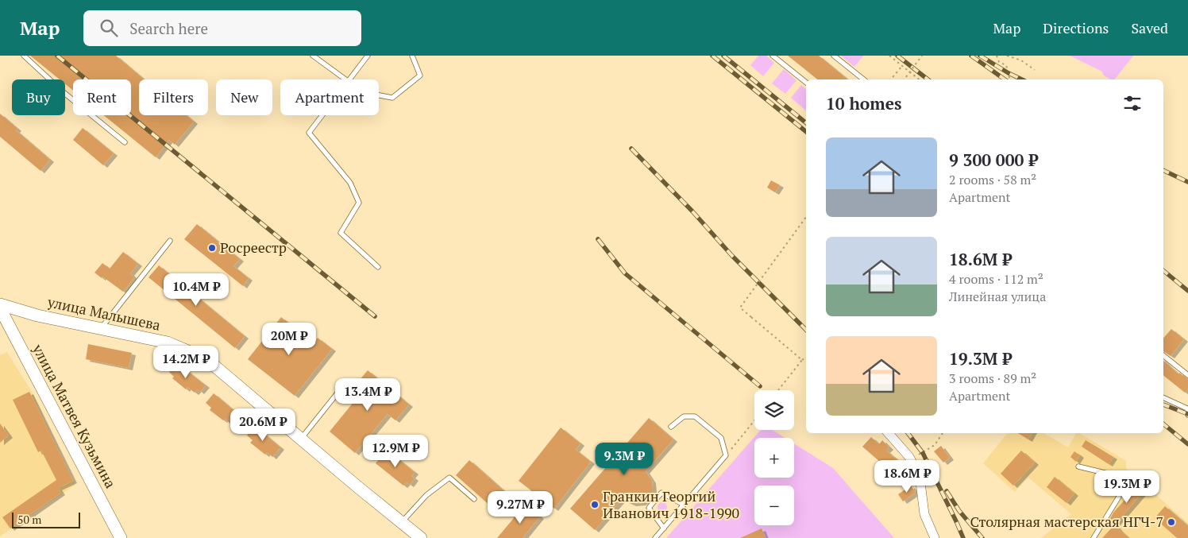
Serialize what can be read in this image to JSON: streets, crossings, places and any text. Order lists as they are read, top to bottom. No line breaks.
{"streets":{"street":["улица Малышева","улица Матвея Кузьмина"]},"places":["Росреестр","Гранкин Георгий Иванович 1918-1990","Столярная мастерская НГЧ-7"],"scale_bar":"50 m","page":{"header":"Map","search":"Search here","nav":["Map","Directions","Saved"],"chip":["Buy","Rent","Filters","New","Apartment"],"heading":"10 homes","list":[{"name":"9 300 000 ₽","note":"2 rooms · 58 m² · Apartment"},{"name":"18.6M ₽","note":"4 rooms · 112 m² · Линейная улица"},{"name":"19.3M ₽","note":"3 rooms · 89 m² · Apartment"}],"price":["10.4M ₽","20M ₽","14.2M ₽","13.4M ₽","20.6M ₽","12.9M ₽","9.3M ₽","18.6M ₽","19.3M ₽","9.27M ₽"],"map_buttons":["+","−"],"scale":"50 m"}}
